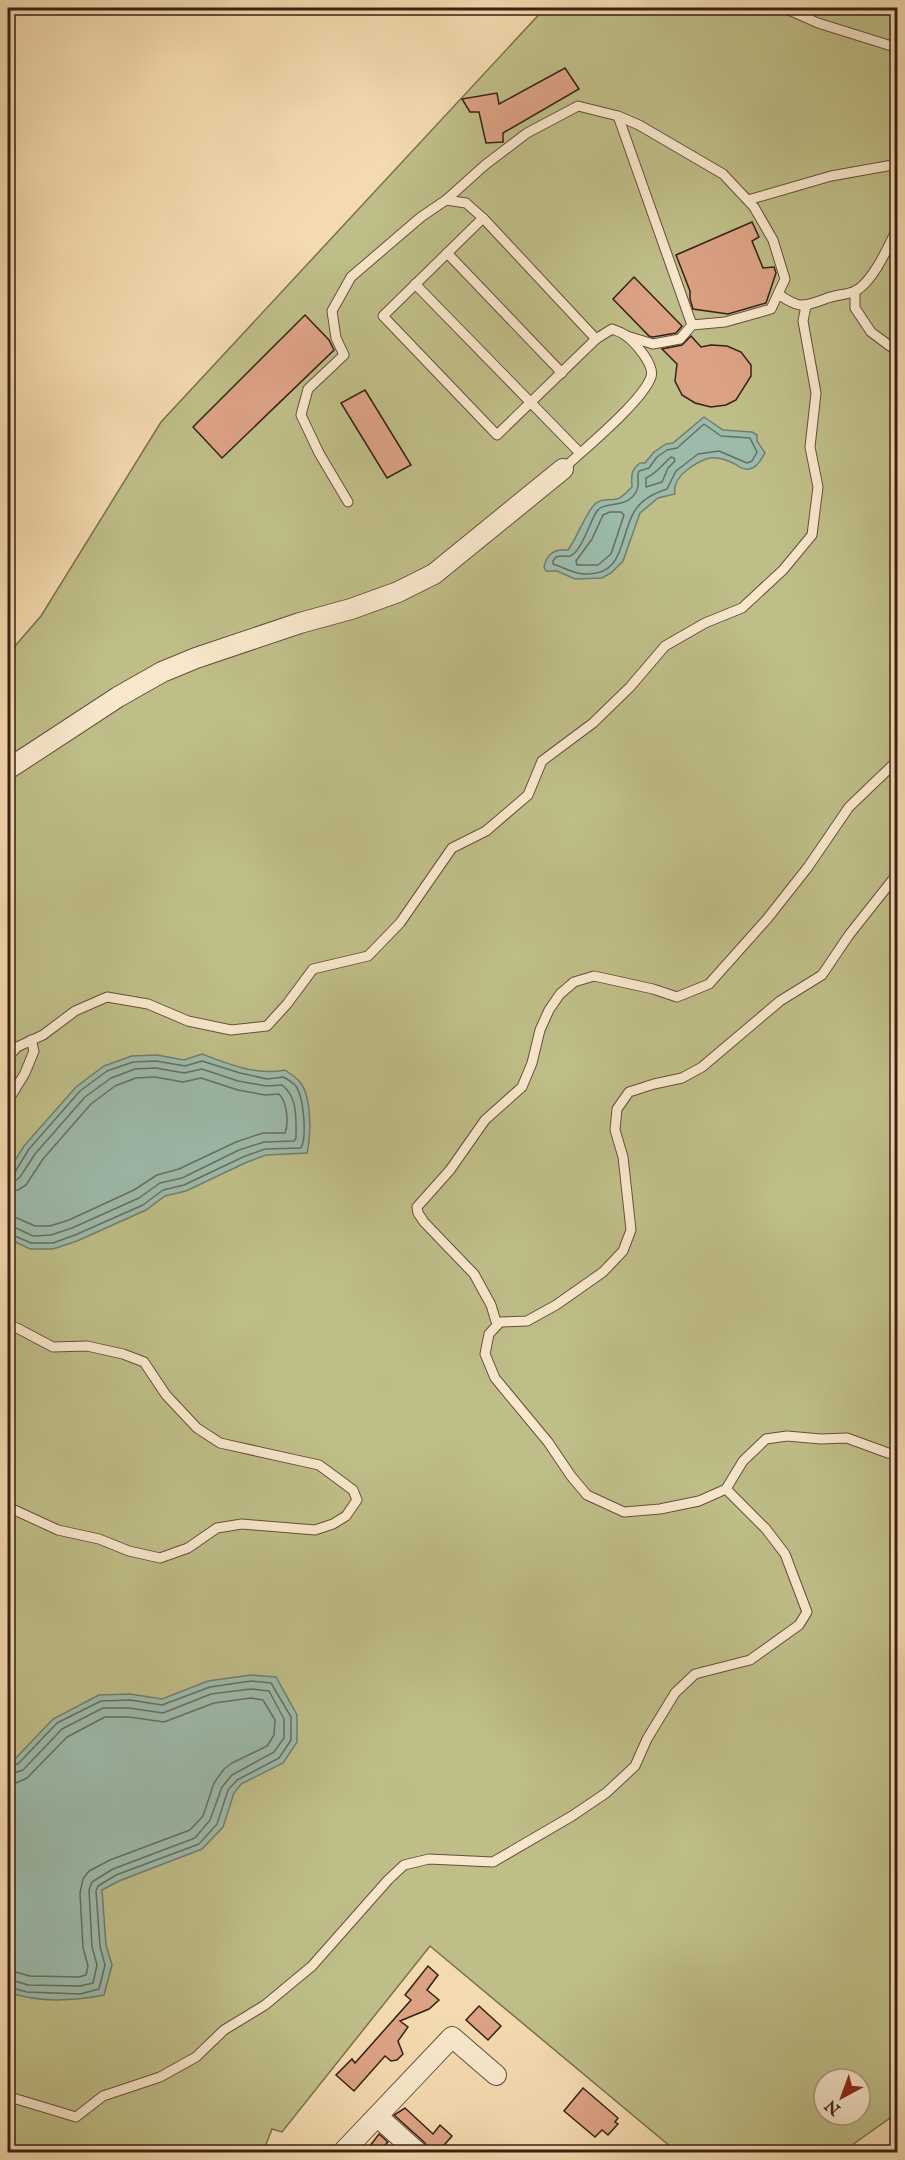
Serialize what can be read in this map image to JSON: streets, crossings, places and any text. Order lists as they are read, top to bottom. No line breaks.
{"north":"bottom left"}
